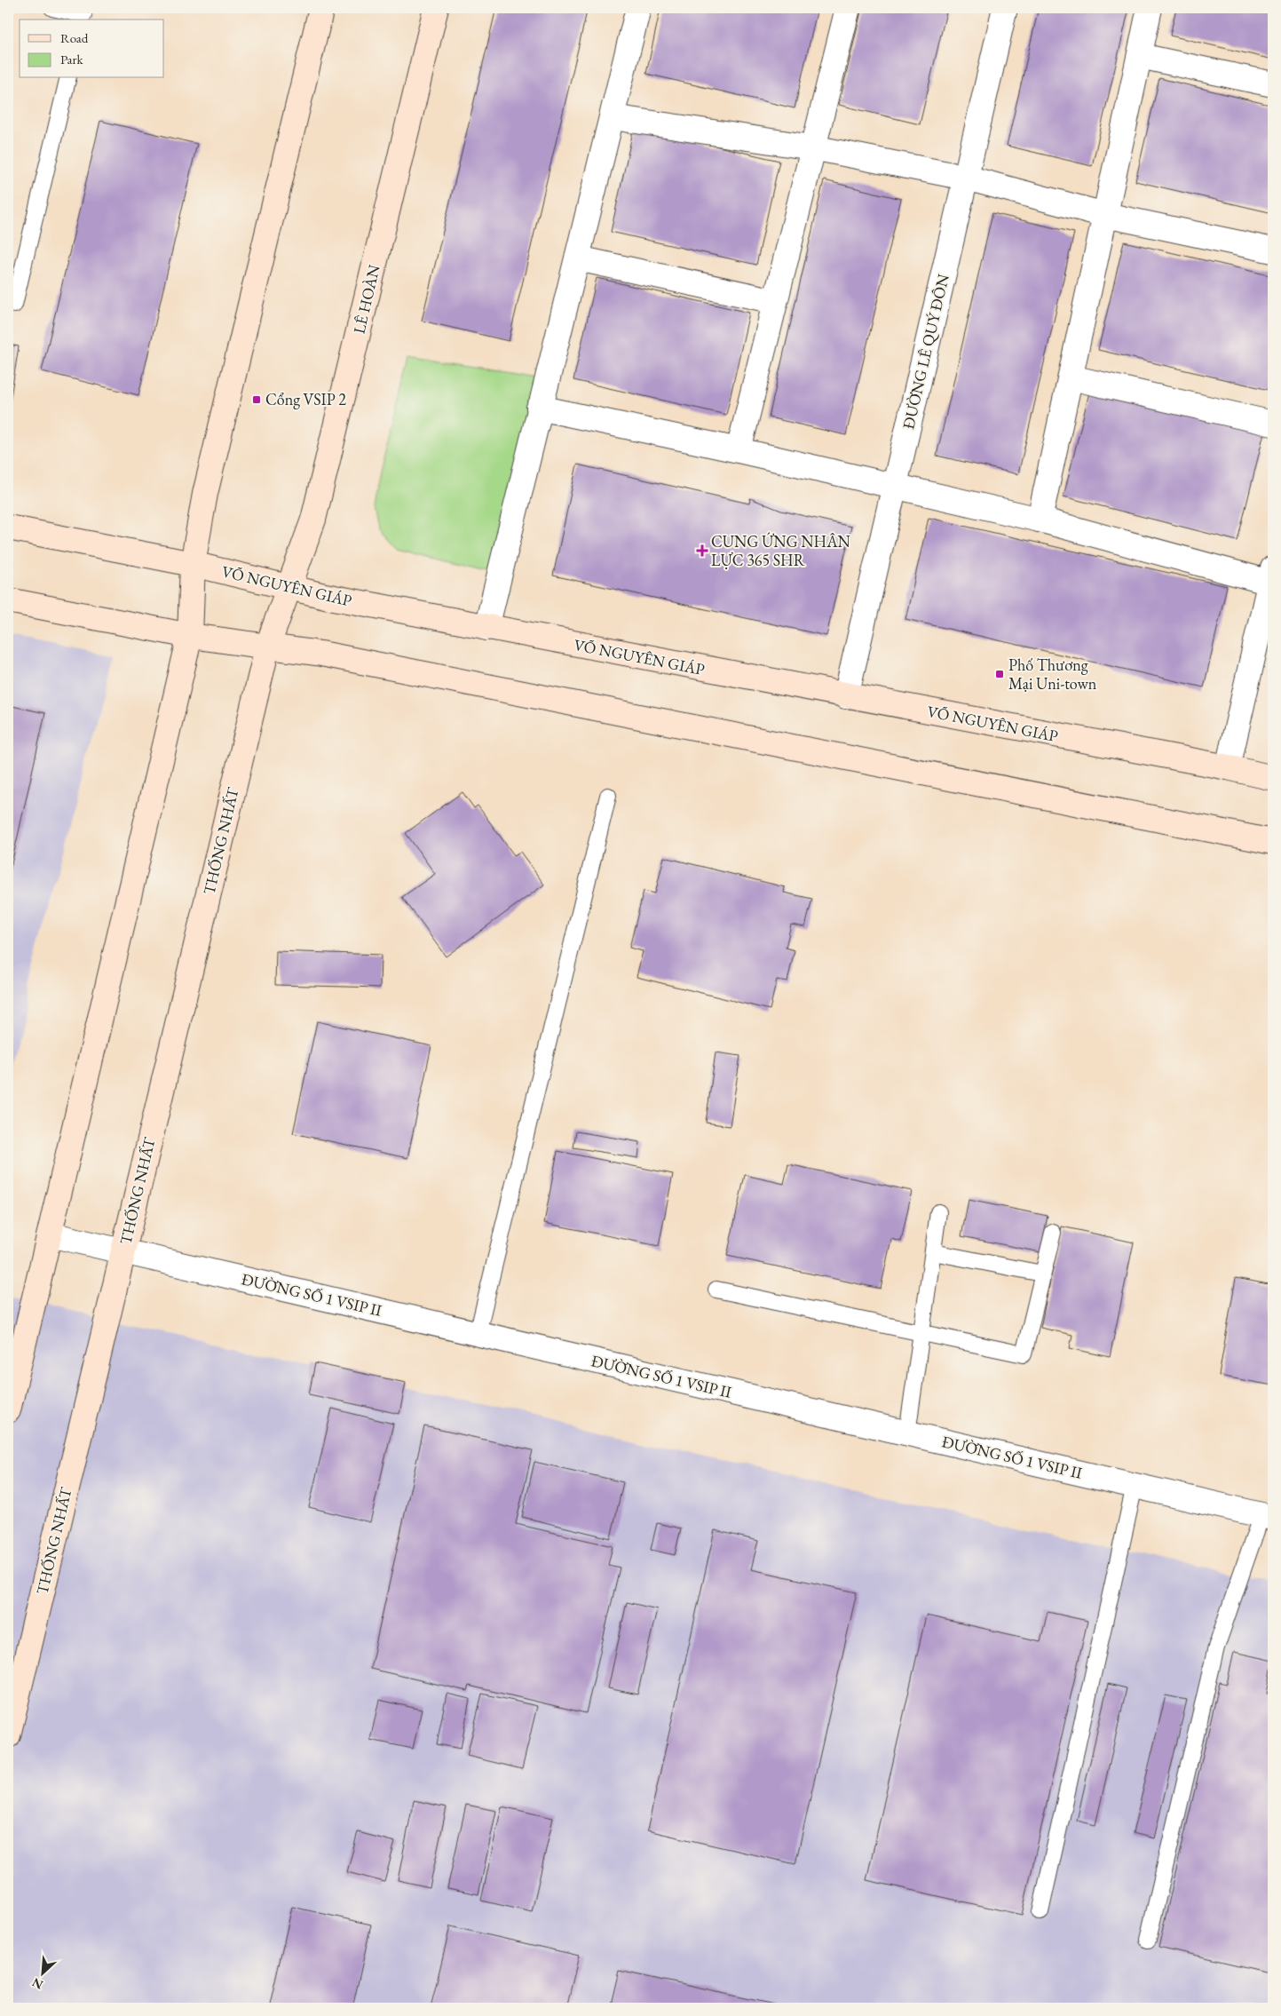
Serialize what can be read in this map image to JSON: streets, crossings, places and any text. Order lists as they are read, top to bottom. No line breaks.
{"streets":{"street":["LÊ HOÀN","ĐƯỜNG LÊ QUÝ ĐÔN","VÕ NGUYÊN GIÁP","THỐNG NHẤT","ĐƯỜNG SỐ 1 VSIP II"]},"crossings":[["LÊ HOÀN","VÕ NGUYÊN GIÁP"],["LÊ HOÀN","THỐNG NHẤT"],["ĐƯỜNG LÊ QUÝ ĐÔN","VÕ NGUYÊN GIÁP"],["THỐNG NHẤT","ĐƯỜNG SỐ 1 VSIP II"]],"places":{"transit":["Cổng VSIP 2","Phố Thương Mại Uni-town"],"health":["CUNG ỨNG NHÂN LỰC 365 SHR"]},"legend":["Road","Park"],"north":"bottom left"}
